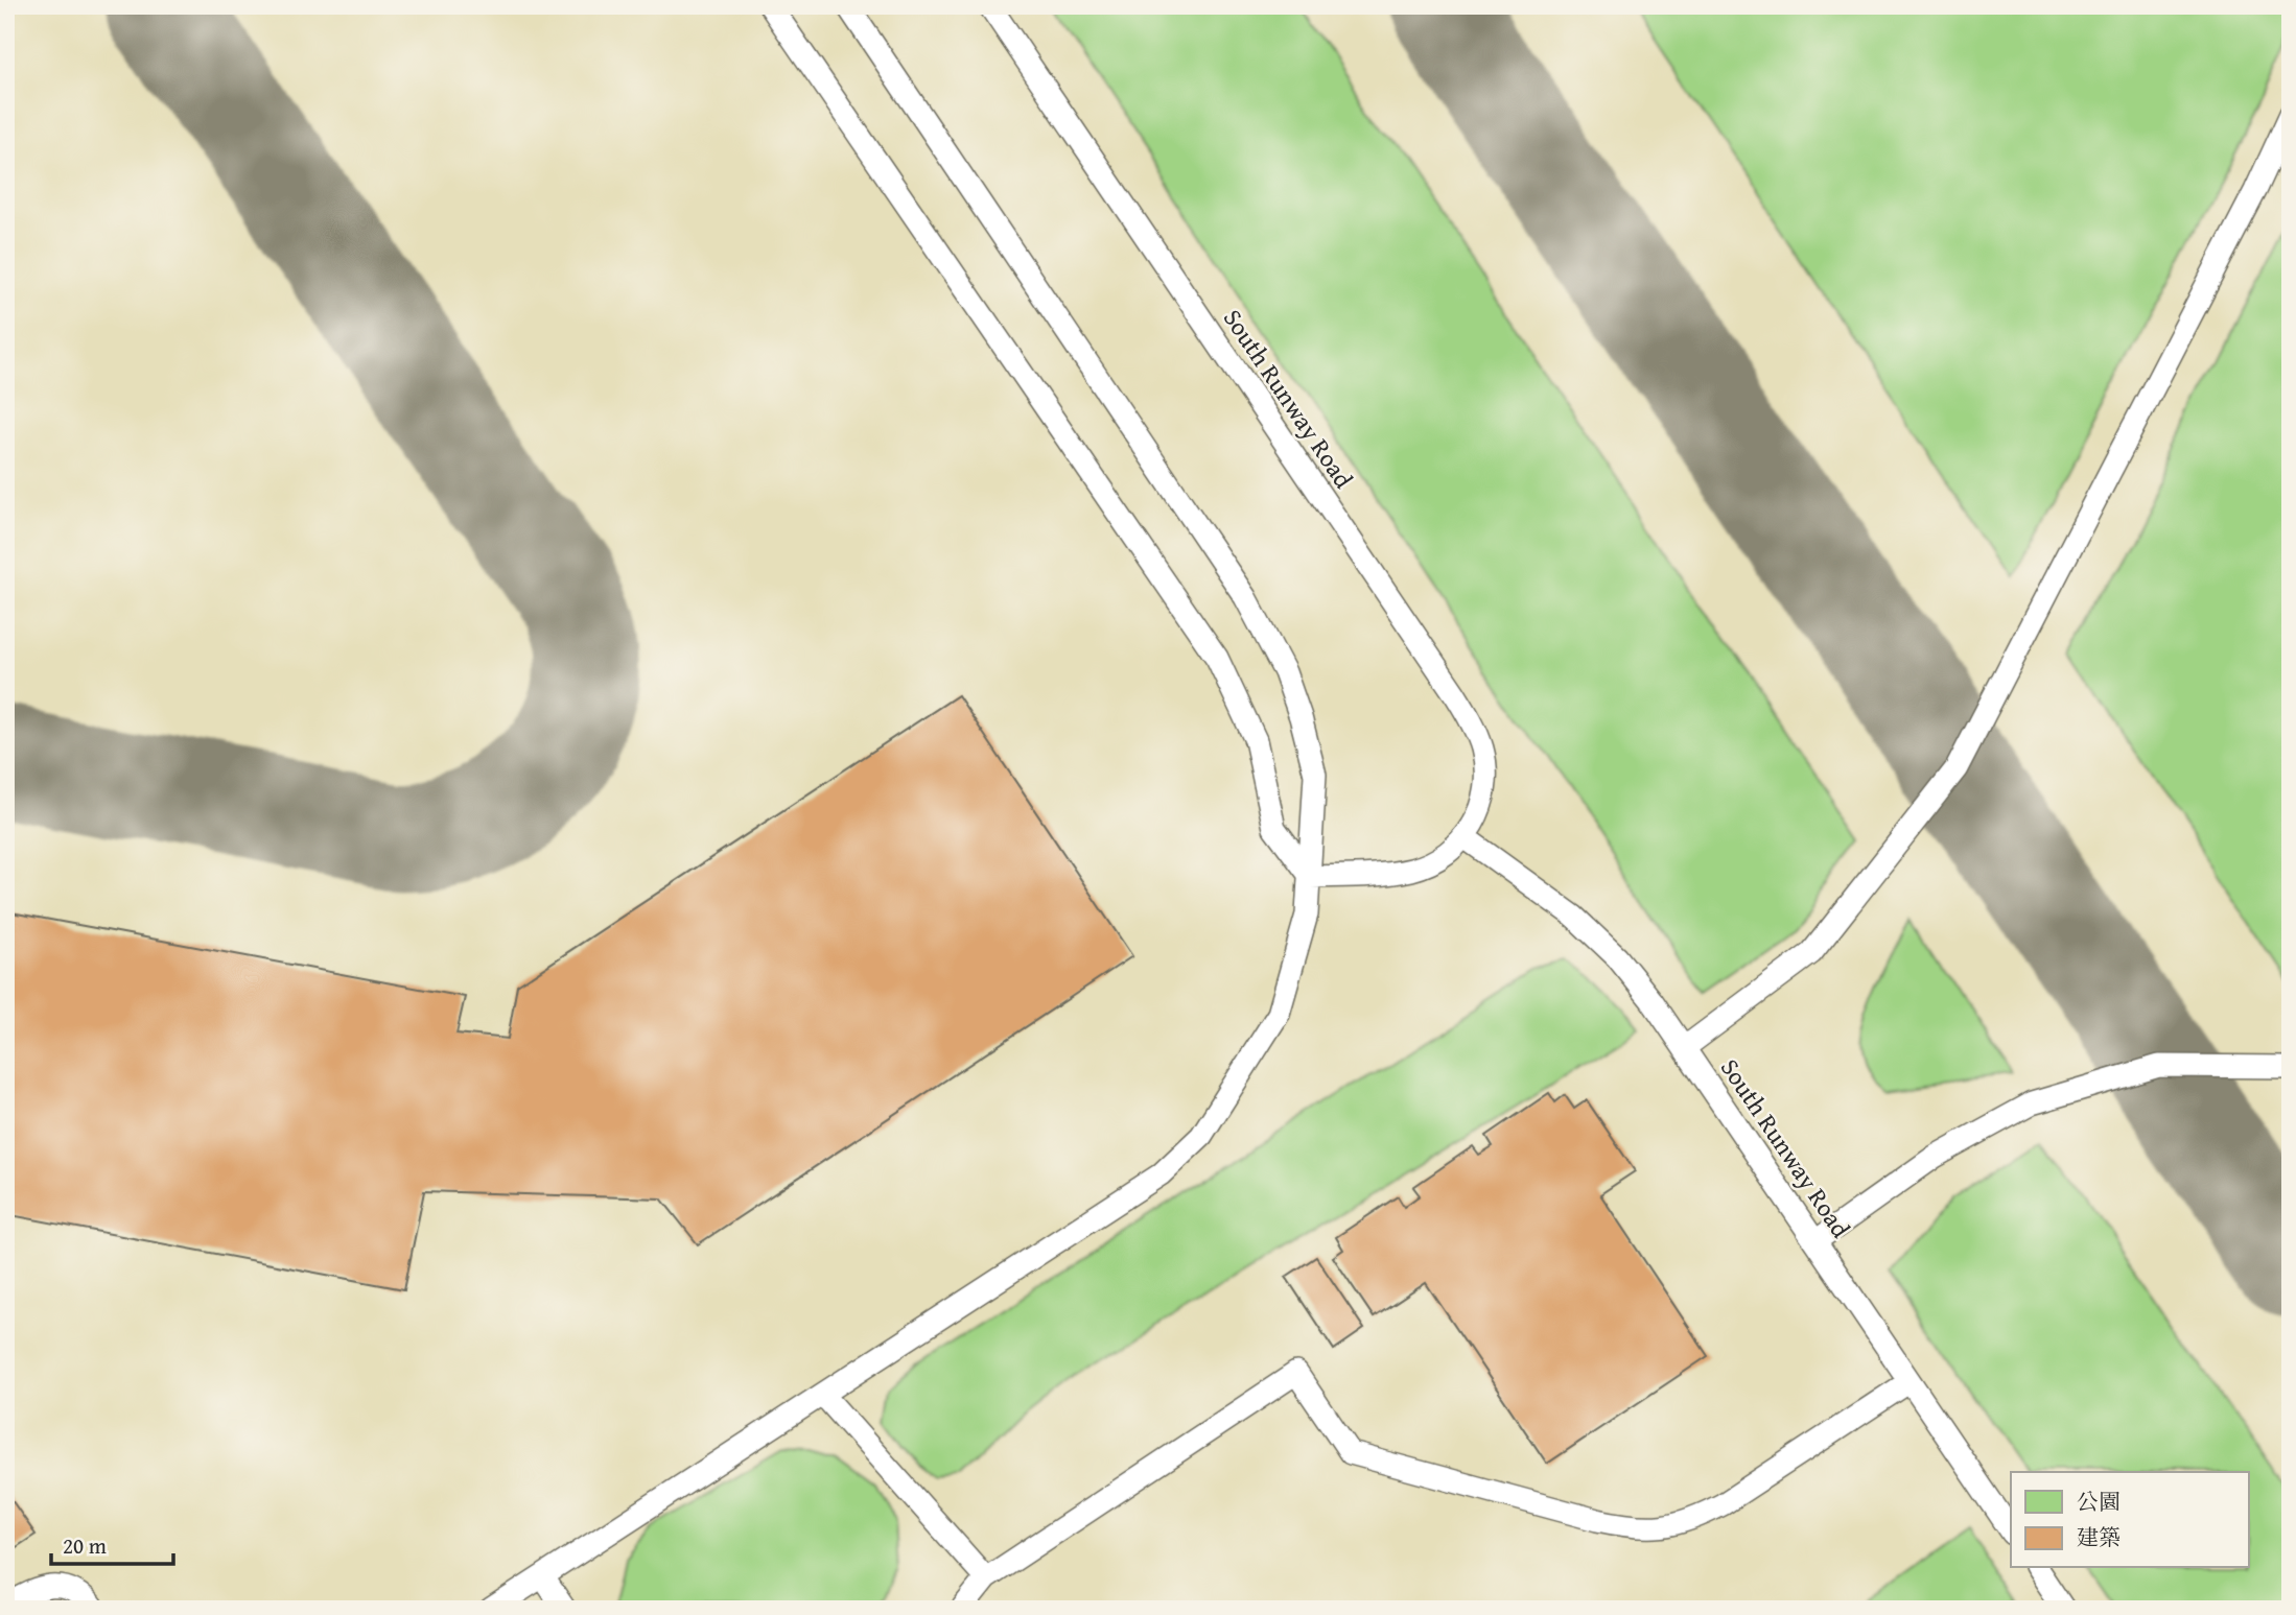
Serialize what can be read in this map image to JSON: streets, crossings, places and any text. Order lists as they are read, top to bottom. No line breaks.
{"streets":{"lane":["South Runway Road"]},"legend":["公園","建築"],"scale_bar":"20 m"}
